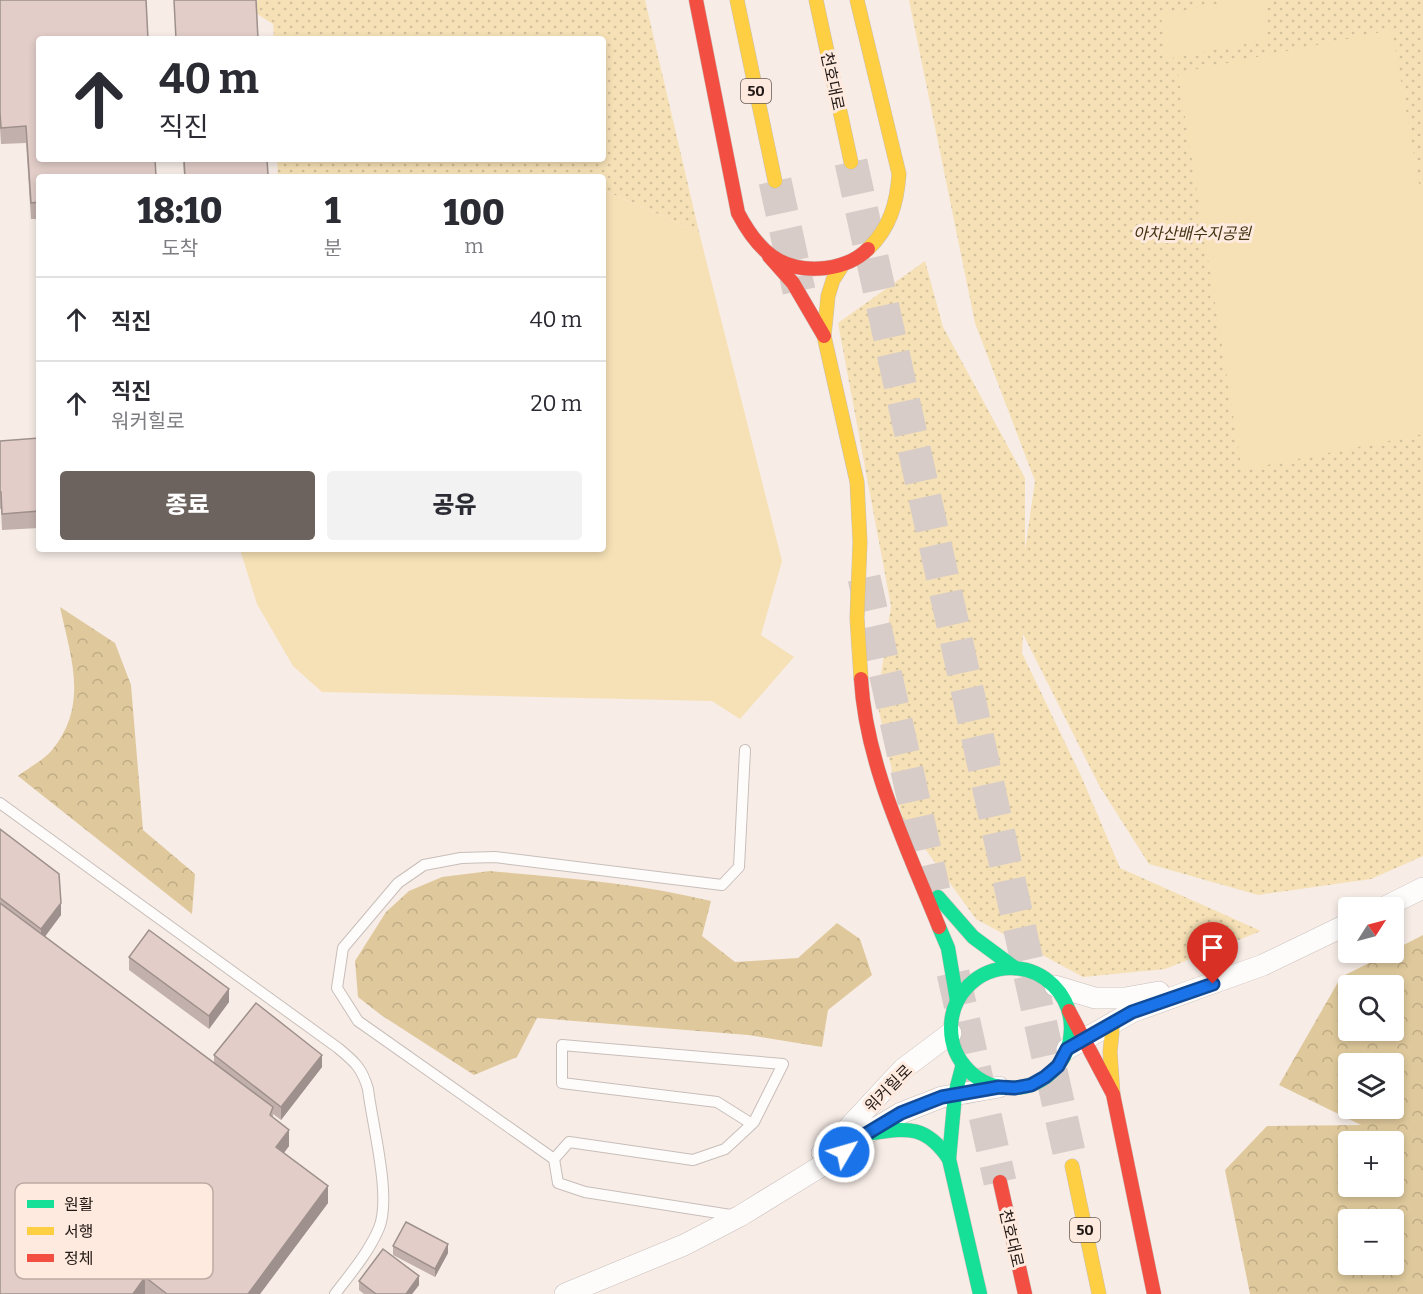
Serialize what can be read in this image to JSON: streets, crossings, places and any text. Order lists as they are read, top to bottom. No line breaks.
{"streets":{"main road":["천호대로","50"],"street":["워커힐로"]},"parks":["아차산배수지공원"],"legend":["원활","서행","정체"],"north":"top right","page":{"turn":["40 m","직진"],"eta":["18:10","도착","1","분","100","m"],"list":[{"name":"직진","value":"40 m"},{"name":"직진","note":"워커힐로","value":"20 m"}],"buttons":["종료","공유"],"map_buttons":["+","−"]}}
